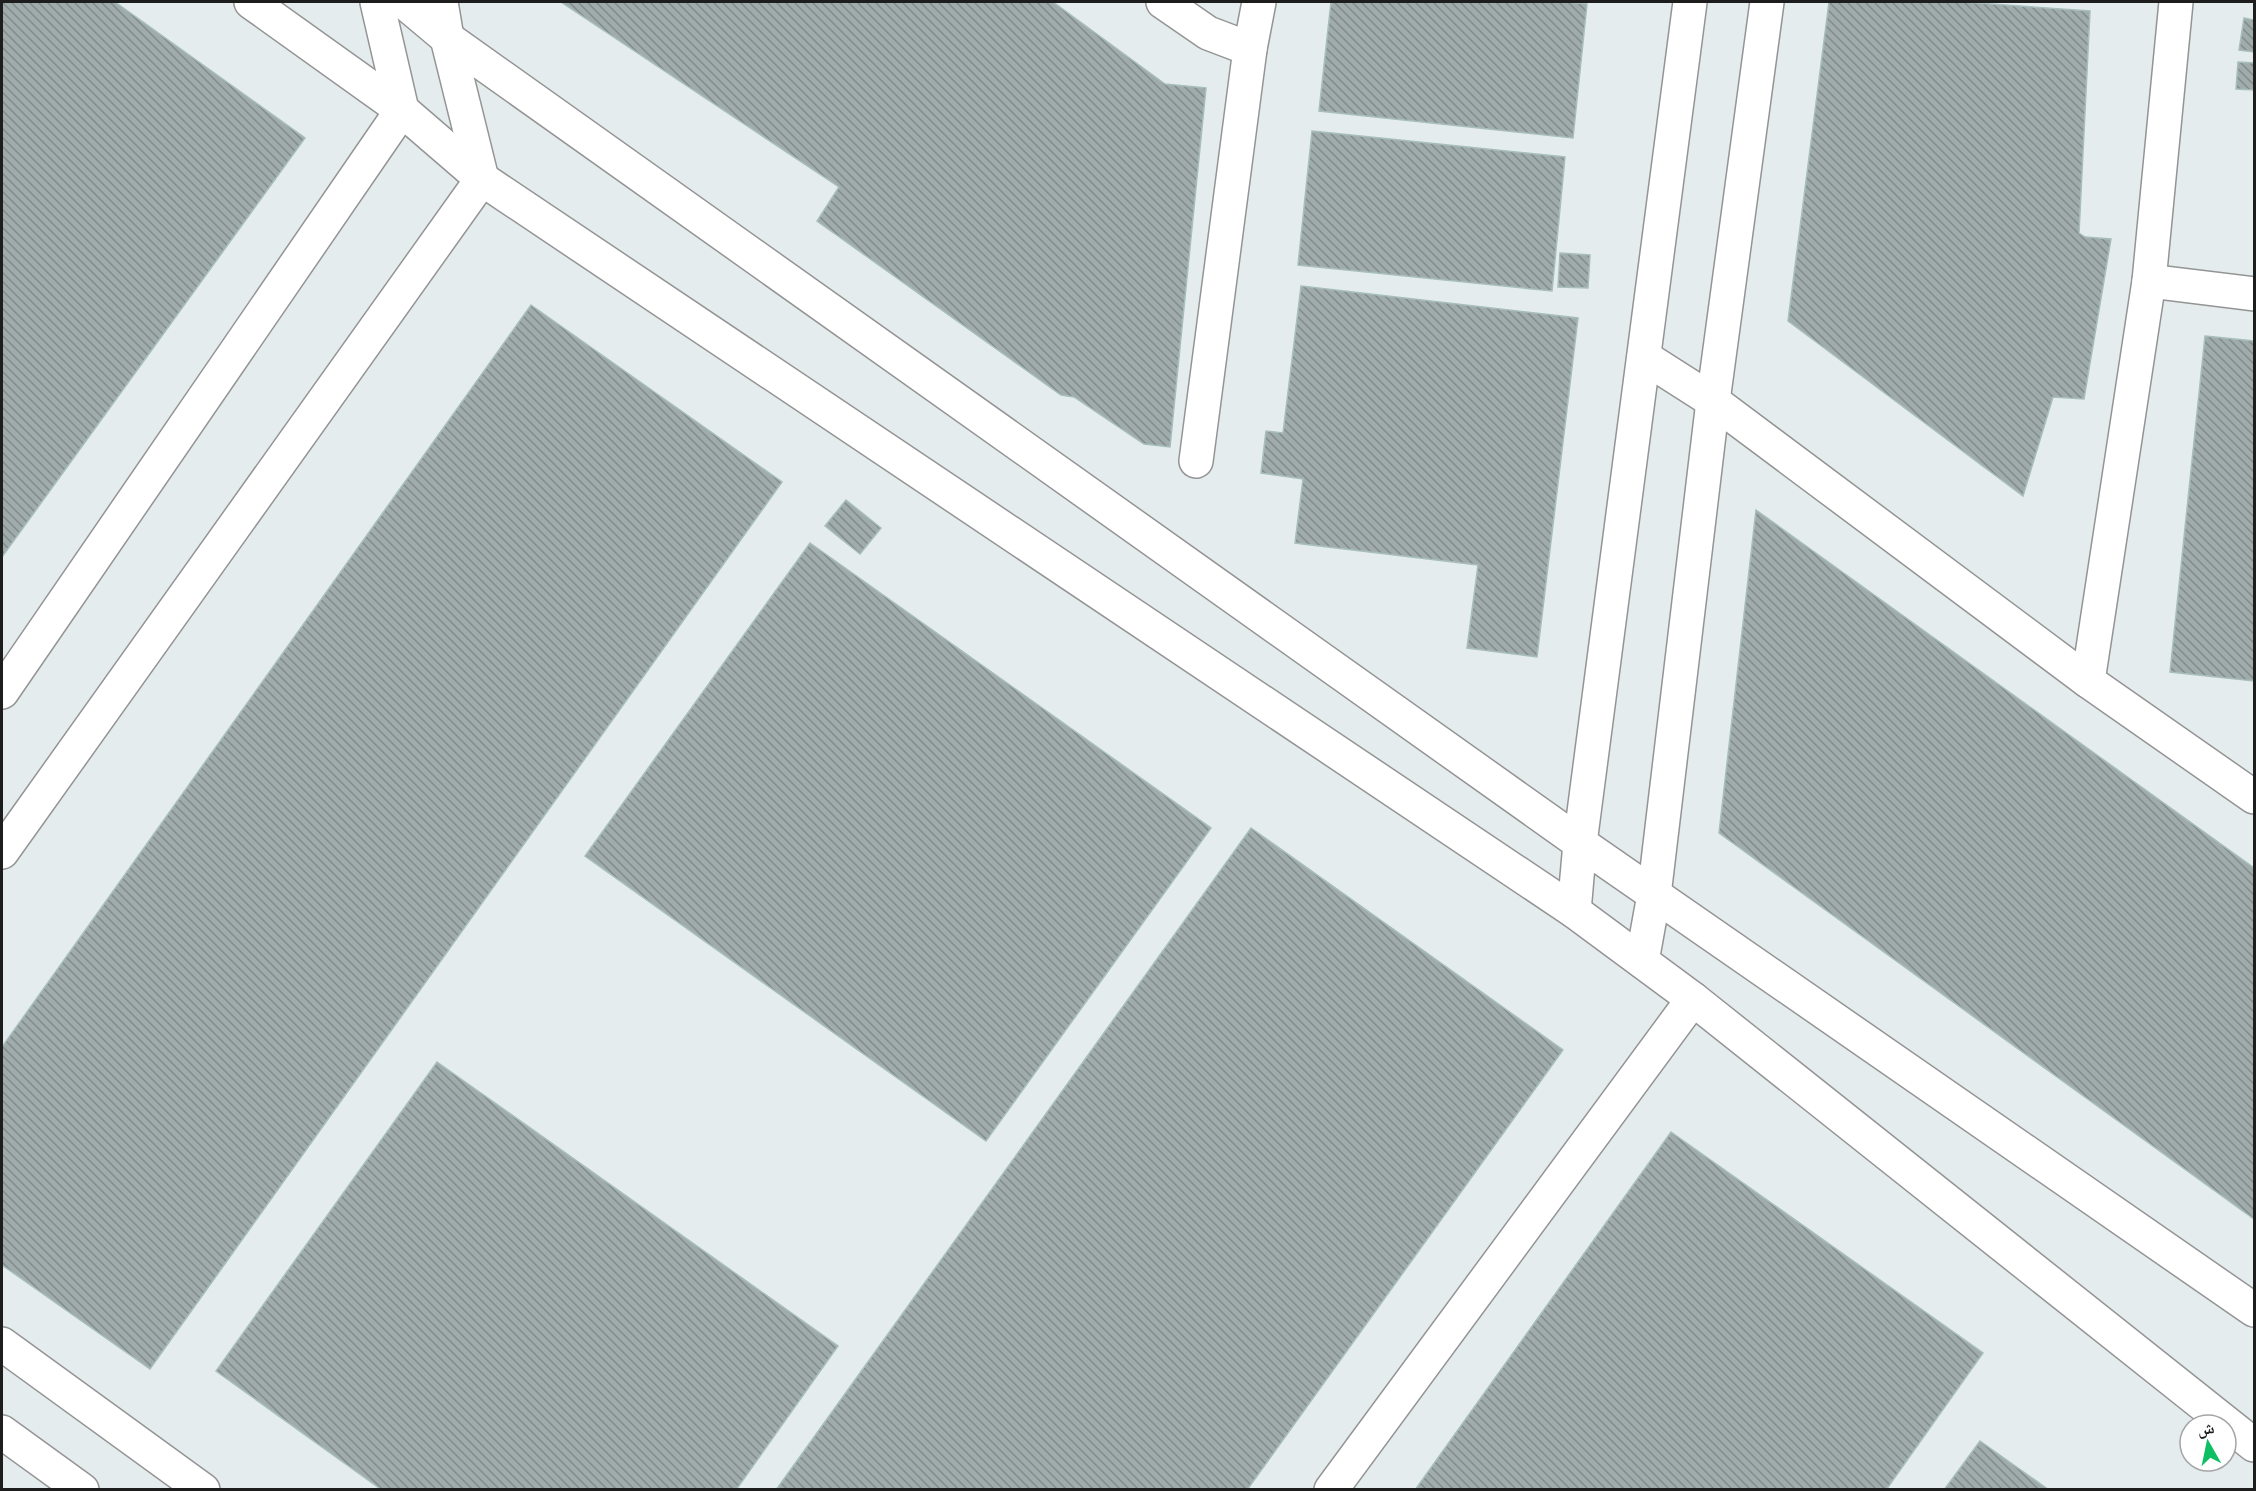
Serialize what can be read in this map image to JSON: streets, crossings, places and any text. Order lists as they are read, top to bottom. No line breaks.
{"north":"top"}
